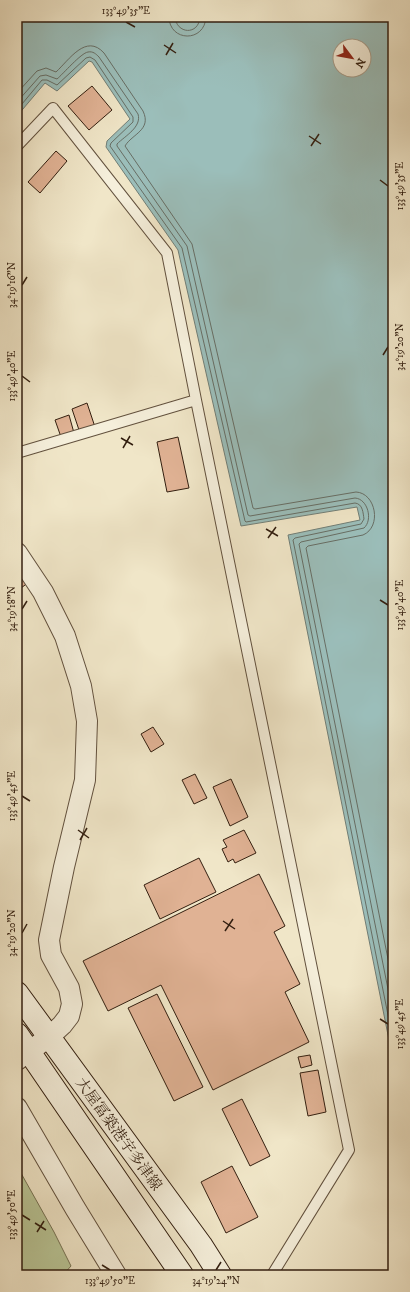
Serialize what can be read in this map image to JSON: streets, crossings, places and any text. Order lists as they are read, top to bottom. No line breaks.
{"streets":{"main road":["大屋冨築港宇多津線"]},"north":"bottom right","coordinates":["133°49'35\"E","34°19'16\"N","34°19'20\"N","133°49'40\"E","34°19'18\"N","133°49'45\"E","133°49'50\"E","34°19'24\"N"]}
